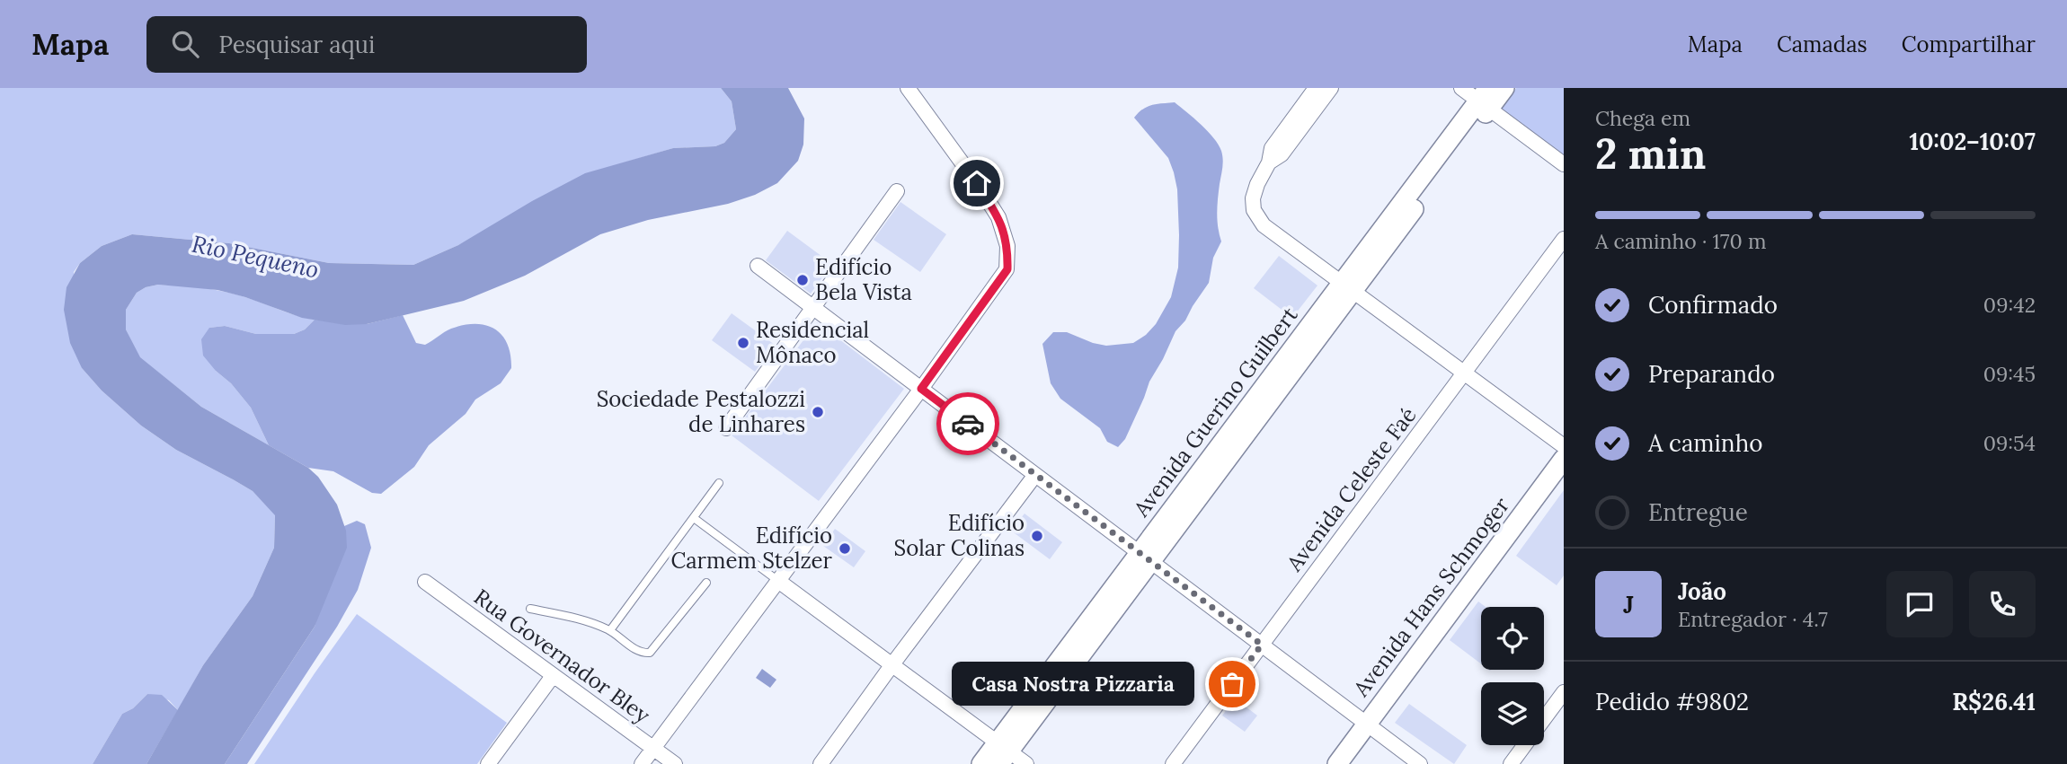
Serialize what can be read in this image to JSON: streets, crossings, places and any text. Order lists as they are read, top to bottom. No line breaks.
{"streets":{"main road":["Avenida Guerino Guilbert","Avenida Hans Schmoger"],"street":["Avenida Celeste Faé","Rua Governador Bley"]},"water":["Rio Pequeno"],"places":["Edifício Bela Vista","Residencial Mônaco","Sociedade Pestalozzi de Linhares","Edifício Solar Colinas","Edifício Carmem Stelzer","Casa Nostra Pizzaria"],"page":{"header":"Mapa","search":"Pesquisar aqui","nav":["Mapa","Camadas","Compartilhar"],"heading":["2 min","Chega em","10:02–10:07"],"panel":["João","Entregador · 4.7","Pedido #9802","R$26.41"],"bar":"A caminho · 170 m","list":[["Confirmado","09:42"],["Preparando","09:45"],["A caminho","09:54"],"Entregue"],"round":"J","bubble":"Casa Nostra Pizzaria"}}
